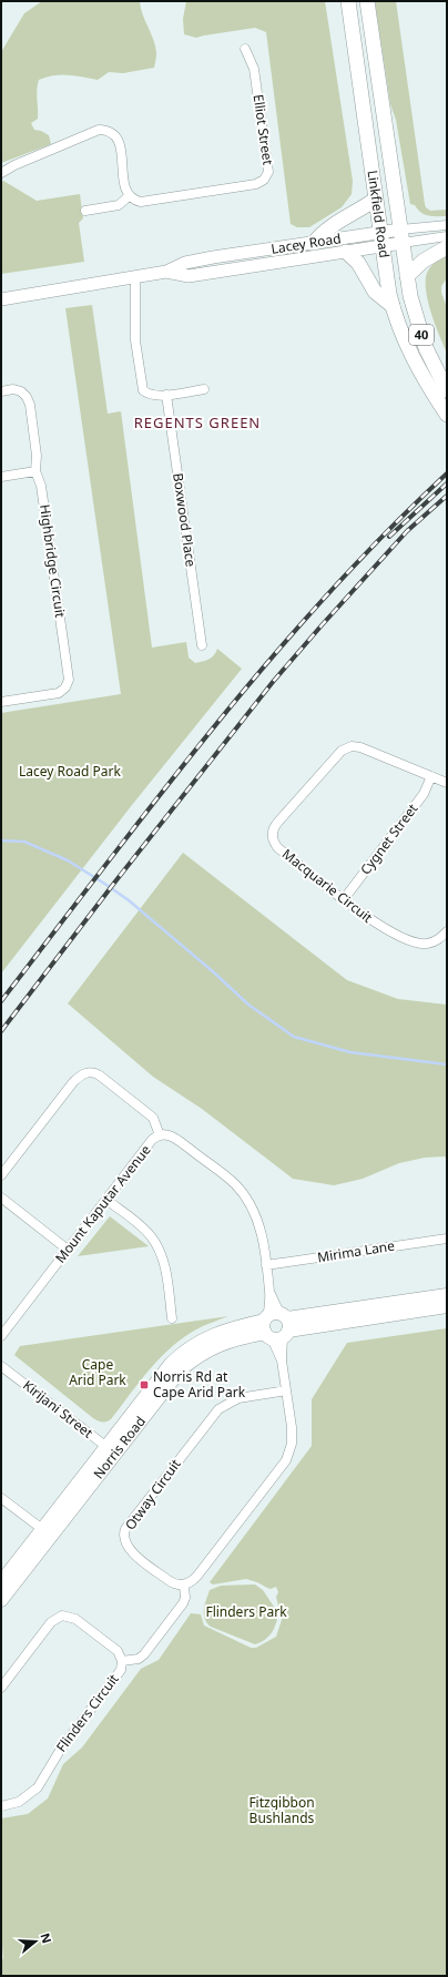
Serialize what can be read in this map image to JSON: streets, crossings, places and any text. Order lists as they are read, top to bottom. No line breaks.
{"streets":{"main road":["Linkfield Road","40","Norris Road"],"street":["Elliot Street","Lacey Road","Boxwood Place","Highbridge Circuit","Cygnet Street","Macquarie Circuit","Mount Kaputar Avenue","Mirima Lane","Kirijani Street","Otway Circuit","Flinders Circuit"]},"crossings":[["Linkfield Road","Lacey Road"],["Cygnet Street","Macquarie Circuit"],["Mount Kaputar Avenue","Mirima Lane"],["Mount Kaputar Avenue","Norris Road"],["Kirijani Street","Norris Road"]],"districts":["REGENTS GREEN"],"parks":["Lacey Road Park","Cape Arid Park","Flinders Park","Fitzgibbon Bushlands"],"places":{"transit":["Norris Rd at Cape Arid Park"]},"north":"right"}
